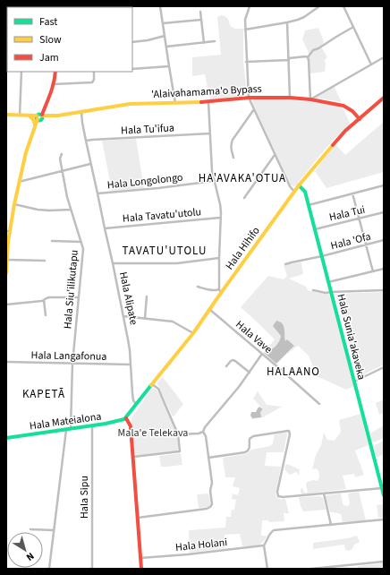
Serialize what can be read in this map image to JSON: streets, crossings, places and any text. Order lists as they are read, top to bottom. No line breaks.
{"streets":{"main road":["'Alaivahamama'o Bypass","Hala Hihifo","Hala Sunia'akaveka","Hala Mateialona"],"street":["Hala Tu'ifua","Hala Longolongo","Hala Tui","Hala Tavatu'utolu","Hala 'Ofa","Hala Siu'ilikutapu","Hala Alipate","Hala Vave","Hala Langafonua","Hala Sipu","Hala Holani"]},"crossings":[["'Alaivahamama'o Bypass","Hala Hihifo"],["'Alaivahamama'o Bypass","Hala Alipate"],["Hala Tu'ifua","Hala Alipate"],["Hala Longolongo","Hala Alipate"],["Hala Tui","Hala Sunia'akaveka"],["Hala Tavatu'utolu","Hala Alipate"],["Hala 'Ofa","Hala Sunia'akaveka"],["Hala Hihifo","Hala Alipate"],["Hala Hihifo","Hala Vave"],["Hala Hihifo","Hala Sunia'akaveka"],["Hala Hihifo","Hala Mateialona"],["Hala Siu'ilikutapu","Hala Langafonua"],["Hala Siu'ilikutapu","Hala Mateialona"],["Hala Alipate","Hala Langafonua"],["Hala Mateialona","Hala Sipu"]],"districts":["HA'AVAKA'OTUA","TAVATU'UTOLU","HALAANO","KAPETĀ"],"parks":["Mala'e Telekava"],"legend":["Fast","Slow","Jam"],"north":"bottom right"}
